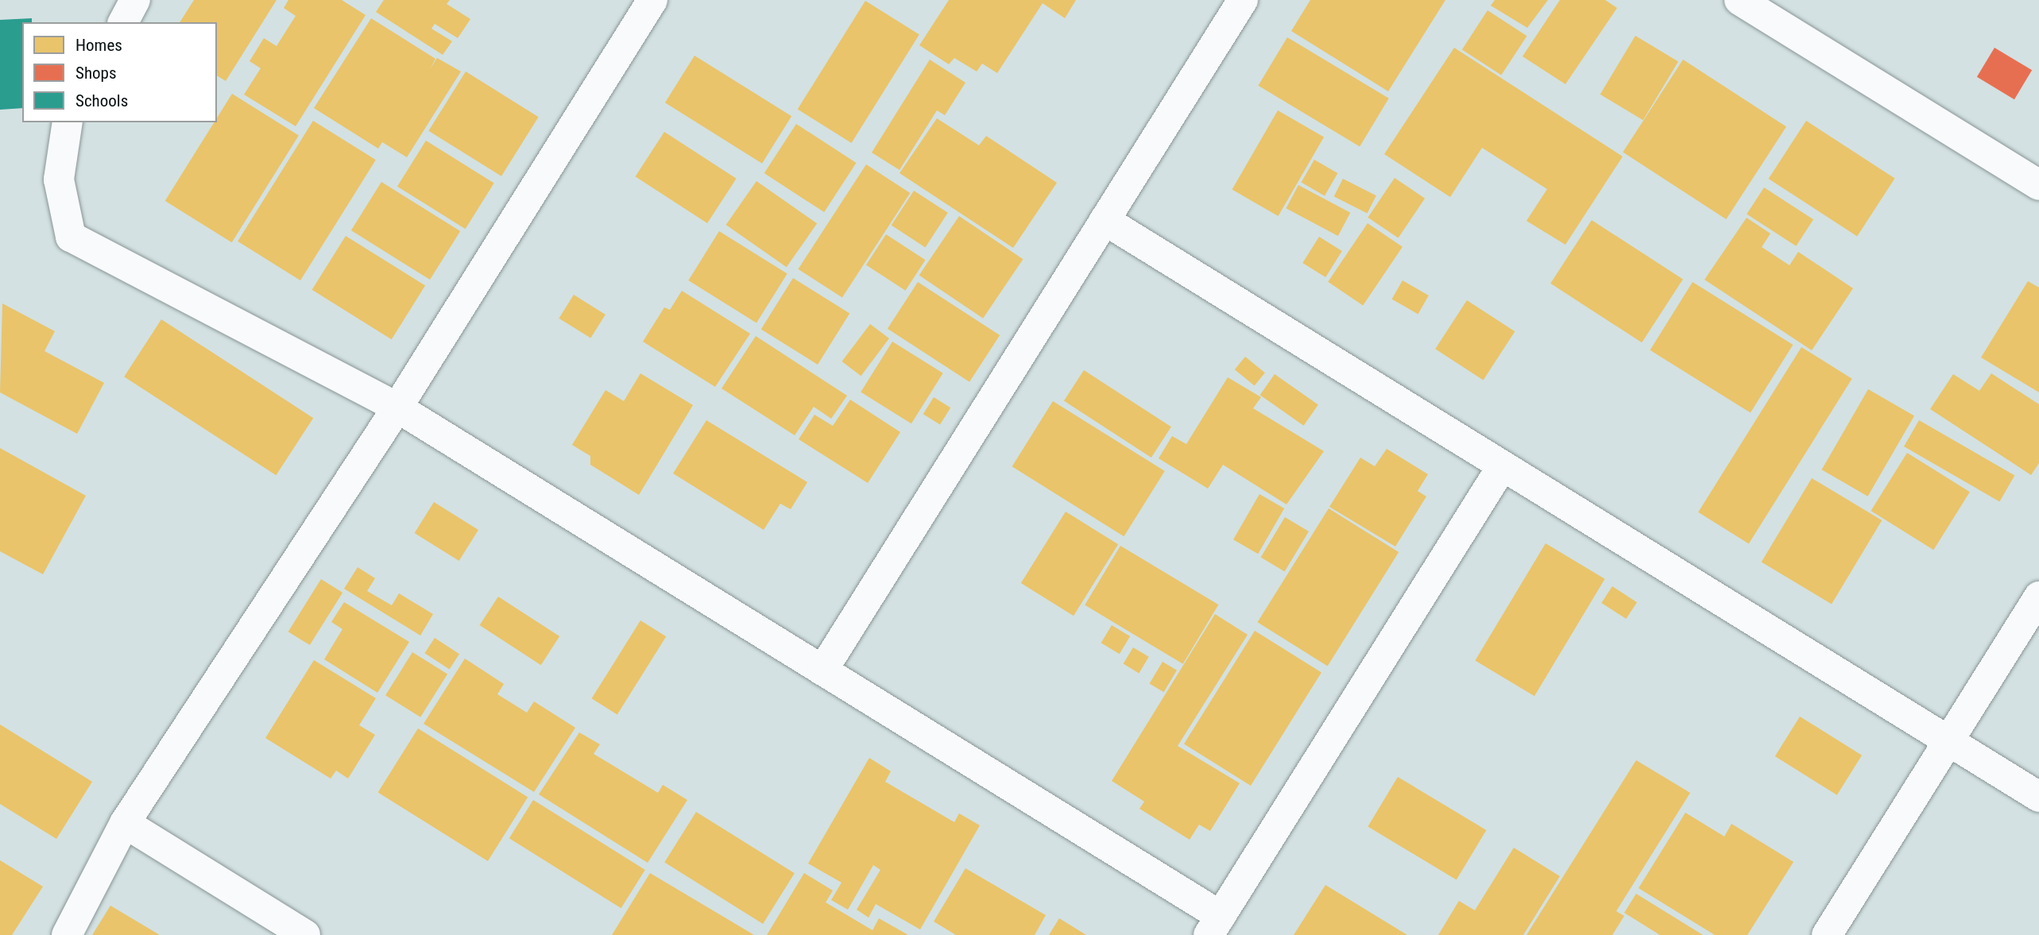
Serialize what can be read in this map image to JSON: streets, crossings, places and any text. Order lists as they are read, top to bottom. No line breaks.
{"legend":["Homes","Shops","Schools"]}
